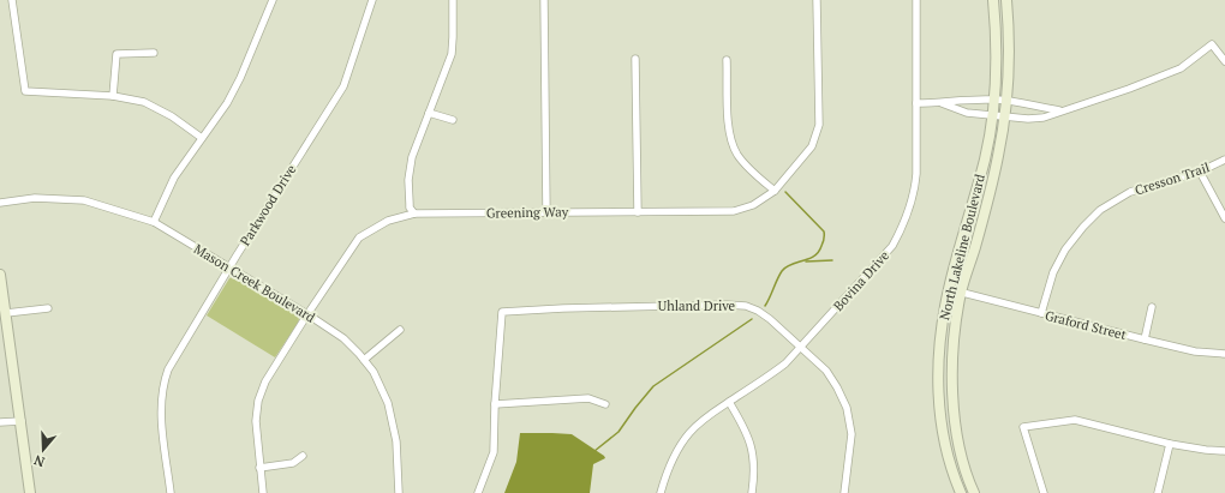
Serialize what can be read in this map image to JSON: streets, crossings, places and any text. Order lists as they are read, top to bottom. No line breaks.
{"streets":{"main road":["North Lakeline Boulevard"],"street":["Cresson Trail","Parkwood Drive","Greening Way","Bovina Drive","Mason Creek Boulevard","Uhland Drive","Graford Street"]},"crossings":[["Cresson Trail","Graford Street"],["Parkwood Drive","Mason Creek Boulevard"],["Greening Way","Mason Creek Boulevard"],["North Lakeline Boulevard","Graford Street"],["Bovina Drive","Uhland Drive"]],"north":"bottom"}
